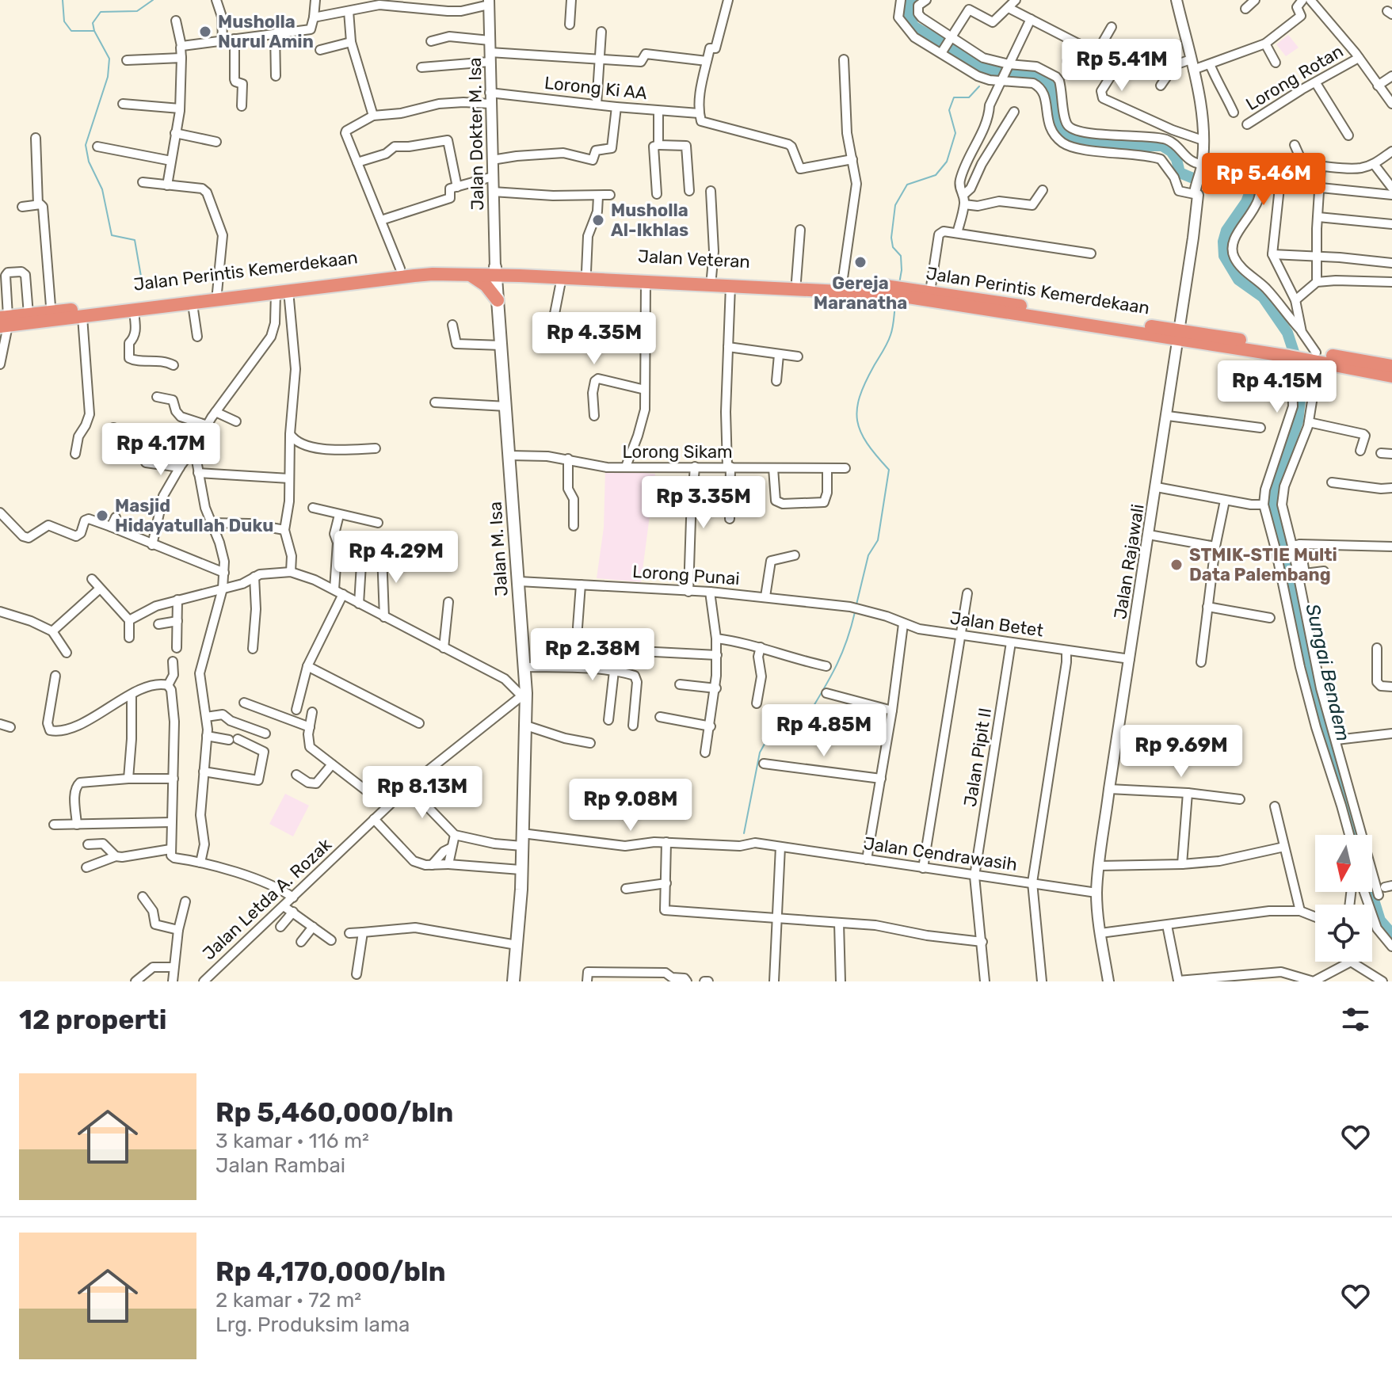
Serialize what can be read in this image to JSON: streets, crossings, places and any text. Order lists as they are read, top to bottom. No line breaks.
{"streets":{"highway":["Jalan Veteran","Jalan Perintis Kemerdekaan"],"main road":["Jalan M. Isa"],"street":["Lorong Rotan","Lorong Ki AA","Jalan Dokter M. Isa","Lorong Sikam","Jalan Rajawali","Lorong Punai","Jalan Betet","Jalan Pipit II","Jalan Cendrawasih","Jalan Letda A. Rozak"]},"crossings":[["Lorong Ki AA","Jalan Dokter M. Isa"],["Jalan Dokter M. Isa","Jalan Veteran"],["Jalan Dokter M. Isa","Jalan Perintis Kemerdekaan"],["Jalan Dokter M. Isa","Jalan M. Isa"],["Jalan Veteran","Jalan Perintis Kemerdekaan"],["Jalan Veteran","Jalan M. Isa"],["Jalan Perintis Kemerdekaan","Jalan M. Isa"],["Jalan Perintis Kemerdekaan","Jalan Rajawali"],["Lorong Sikam","Jalan M. Isa"],["Jalan M. Isa","Lorong Punai"],["Jalan M. Isa","Jalan Cendrawasih"],["Jalan M. Isa","Jalan Letda A. Rozak"],["Jalan Rajawali","Jalan Betet"],["Jalan Rajawali","Jalan Cendrawasih"],["Lorong Punai","Jalan Betet"],["Jalan Betet","Jalan Pipit II"],["Jalan Pipit II","Jalan Cendrawasih"]],"water":["Sungai Bendem"],"places":["Musholla Nurul Amin","Musholla Al-Ikhlas","Gereja Maranatha","Masjid Hidayatullah Duku","STMIK-STIE Multi Data Palembang"],"north":"bottom","page":{"price":["Rp 5.41M","Rp 5.46M","Rp 4.35M","Rp 4.15M","Rp 4.17M","Rp 3.35M","Rp 4.29M","Rp 2.38M","Rp 4.85M","Rp 9.69M","Rp 8.13M","Rp 9.08M"],"heading":"12 properti","list":[{"name":"Rp 5,460,000/bln","note":"3 kamar · 116 m² · Jalan Rambai"},{"name":"Rp 4,170,000/bln","note":"2 kamar · 72 m² · Lrg. Produksim lama"}]}}
